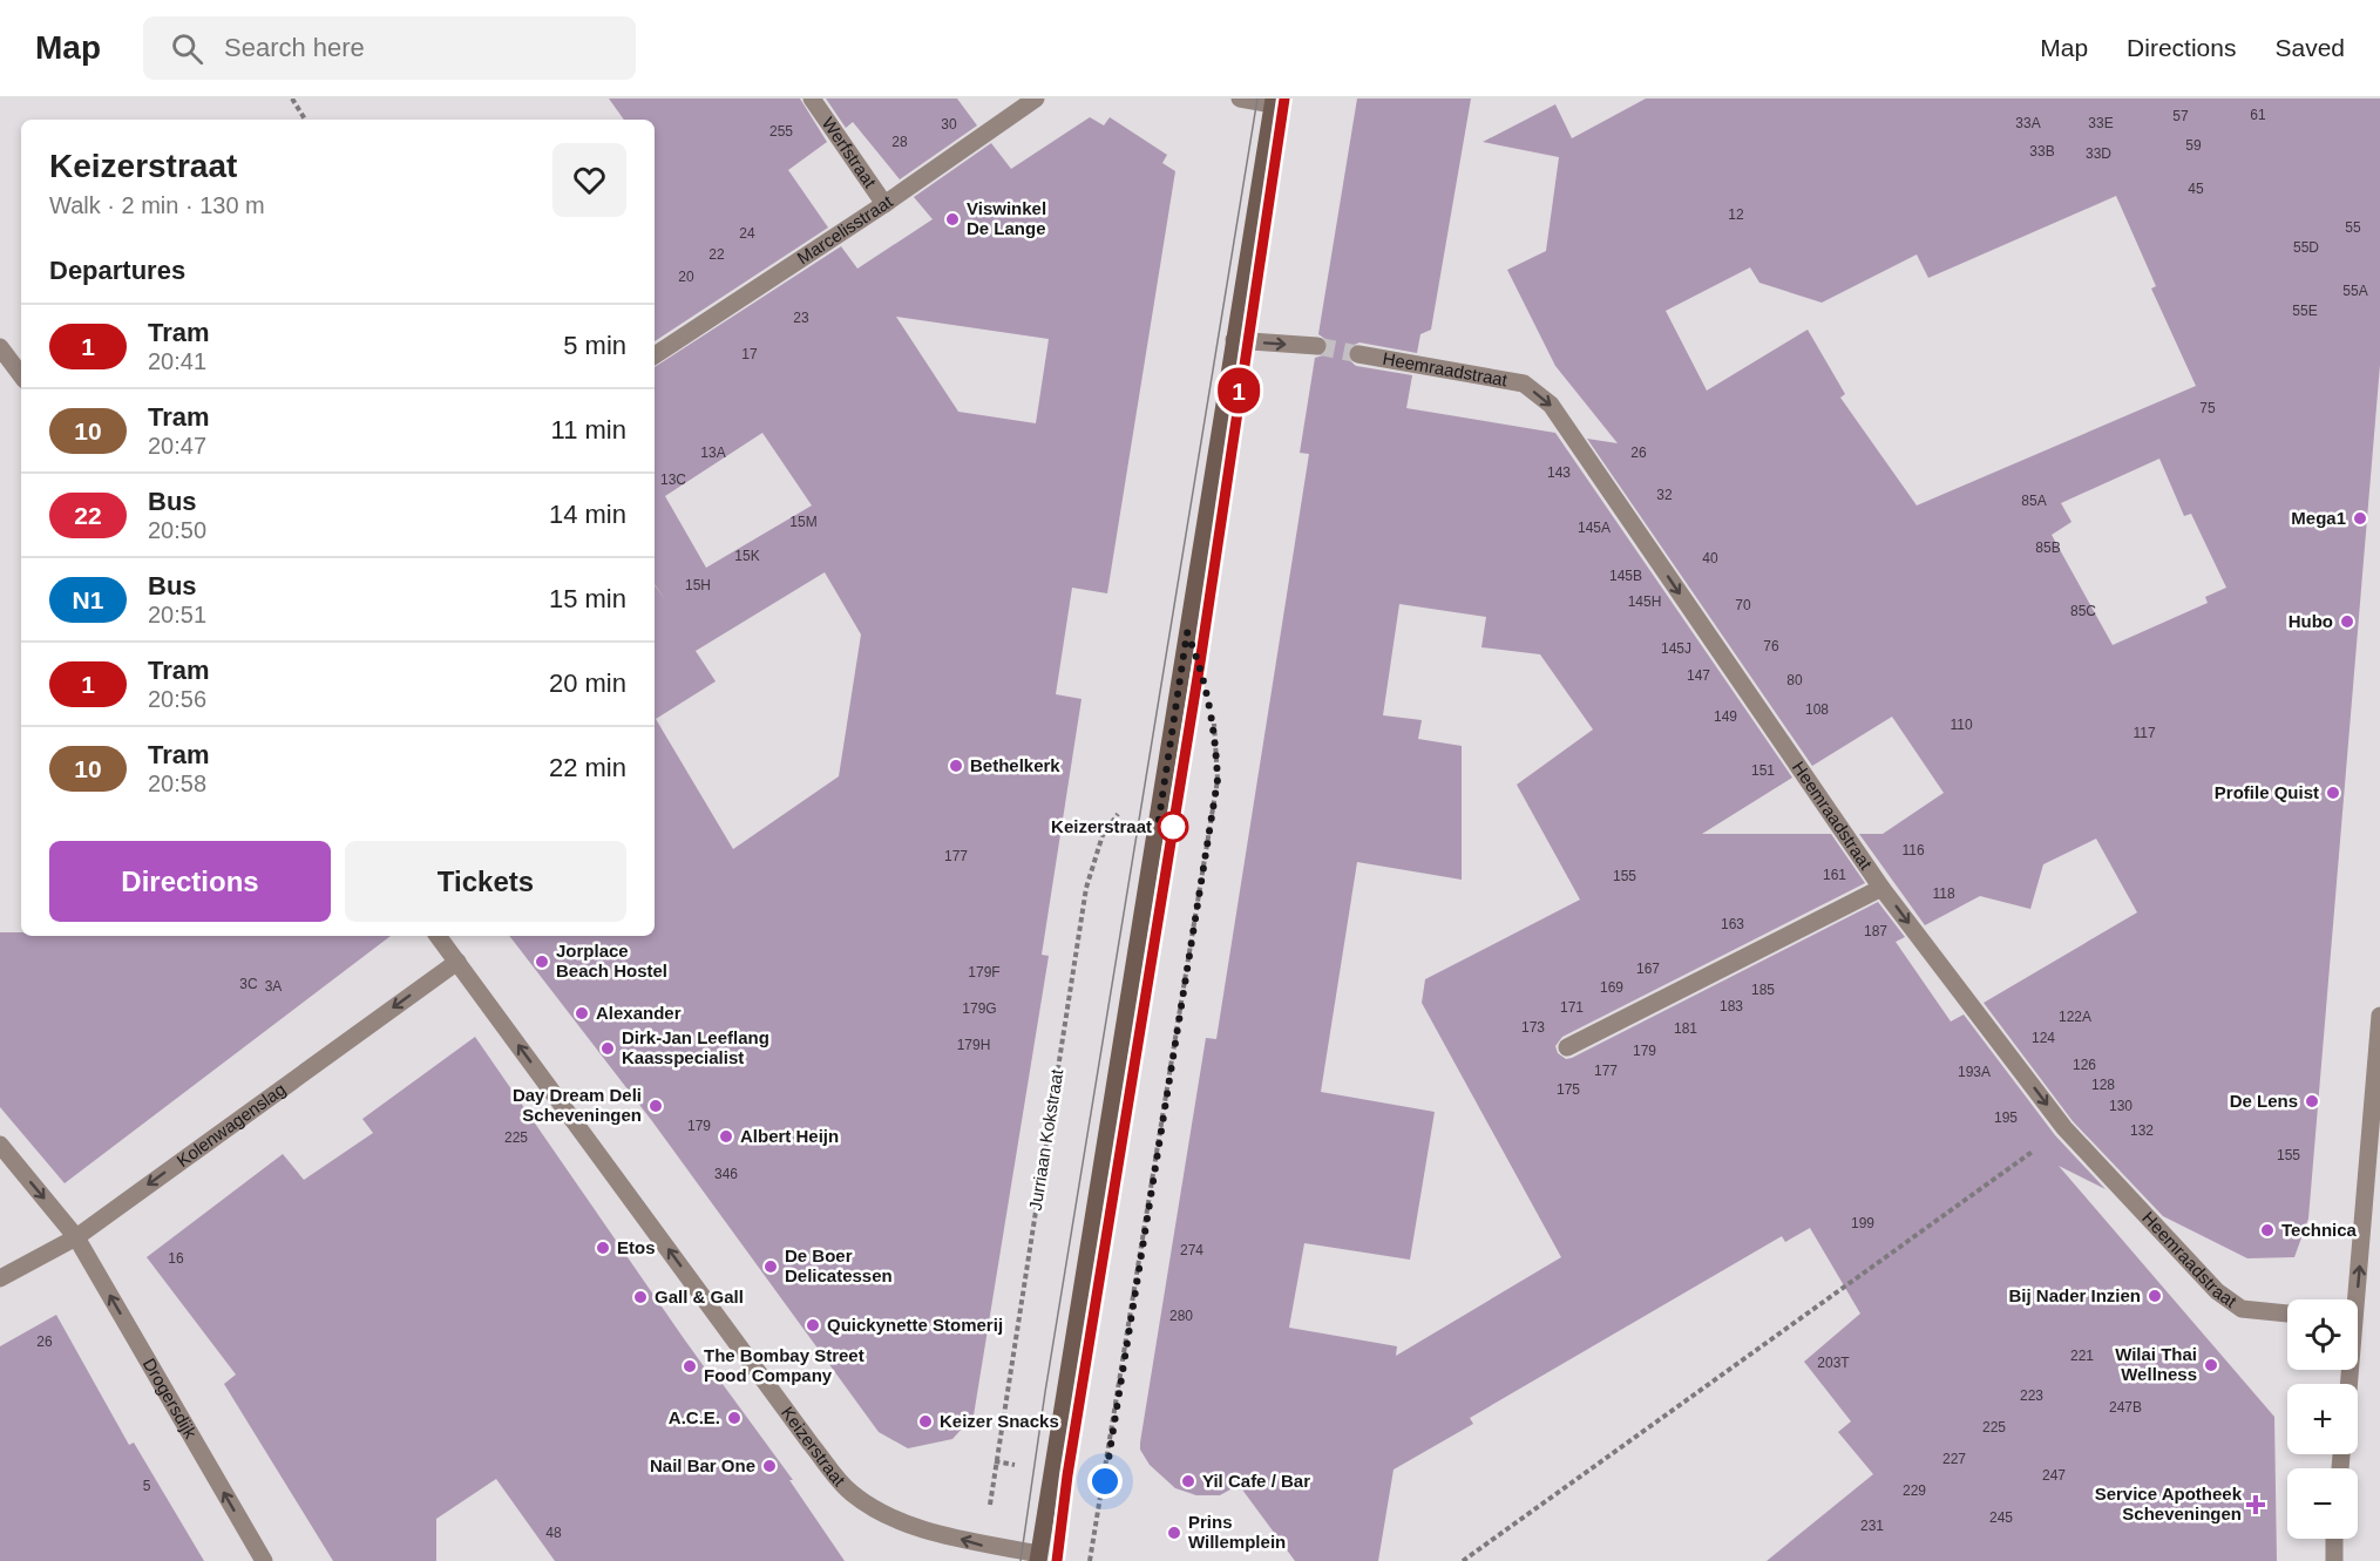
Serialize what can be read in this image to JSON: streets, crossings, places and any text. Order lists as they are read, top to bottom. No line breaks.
{"streets":{"street":["Werfstraat","Marcelisstraat","Heemraadstraat","Kolenwagenslag","Drogersdijk","Keizerstraat"],"path":["Jurriaan Kokstraat"]},"crossings":[["Werfstraat","Marcelisstraat"],["Kolenwagenslag","Drogersdijk"],["Kolenwagenslag","Keizerstraat"],["Jurriaan Kokstraat","Keizerstraat"]],"one_way":["Heemraadstraat","Kolenwagenslag","Keizerstraat"],"places":{"other":["Viswinkel De Lange","Mega1","Hubo","Bethelkerk","Profile Quist","Keizerstraat","Jorplace Beach Hostel","Alexander","Dirk-Jan Leeflang Kaasspecialist","De Lens","Day Dream Deli Scheveningen","Albert Heijn","Technica","Etos","De Boer Delicatessen","Bij Nader Inzien","Gall & Gall","Quickynette Stomerij","Wilai Thai Wellness","The Bombay Street Food Company","A.C.E.","Keizer Snacks","Nail Bar One","Yil Cafe / Bar","Prins Willemplein"],"health":["Service Apotheek Scheveningen"]},"lines":["tram line 1"],"house_numbers":["61","57","33A","33E","30","255","28","59","33B","33D","45","12","55","24","55D","22","20","55A","55E","23","17","75","13A","26","143","13C","32","85A","15M","145A","85B","15K","40","145B","15H","145H","70","85C","76","145J","147","80","108","149","110","117","151","116","177","161","155","118","163","187","167","179F","3C","3A","169","185","183","171","179G","122A","173","181","124","179H","179","126","177","193A","128","175","130","195","179","132","225","155","346","199","274","16","280","26","221","203T","223","247B","225","227","247","5","229","245","231","48"],"page":{"header":"Map","search":"Search here","nav":["Map","Directions","Saved"],"on_map":"1","heading":[["Keizerstraat","Walk · 2 min · 130 m"],"Departures"],"list":[{"mark":"1","name":"Tram","note":"20:41","value":"5 min"},{"mark":"10","name":"Tram","note":"20:47","value":"11 min"},{"mark":"22","name":"Bus","note":"20:50","value":"14 min"},{"mark":"N1","name":"Bus","note":"20:51","value":"15 min"},{"mark":"1","name":"Tram","note":"20:56","value":"20 min"},{"mark":"10","name":"Tram","note":"20:58","value":"22 min"}],"buttons":["Directions","Tickets"],"map_buttons":["+","−"]}}
